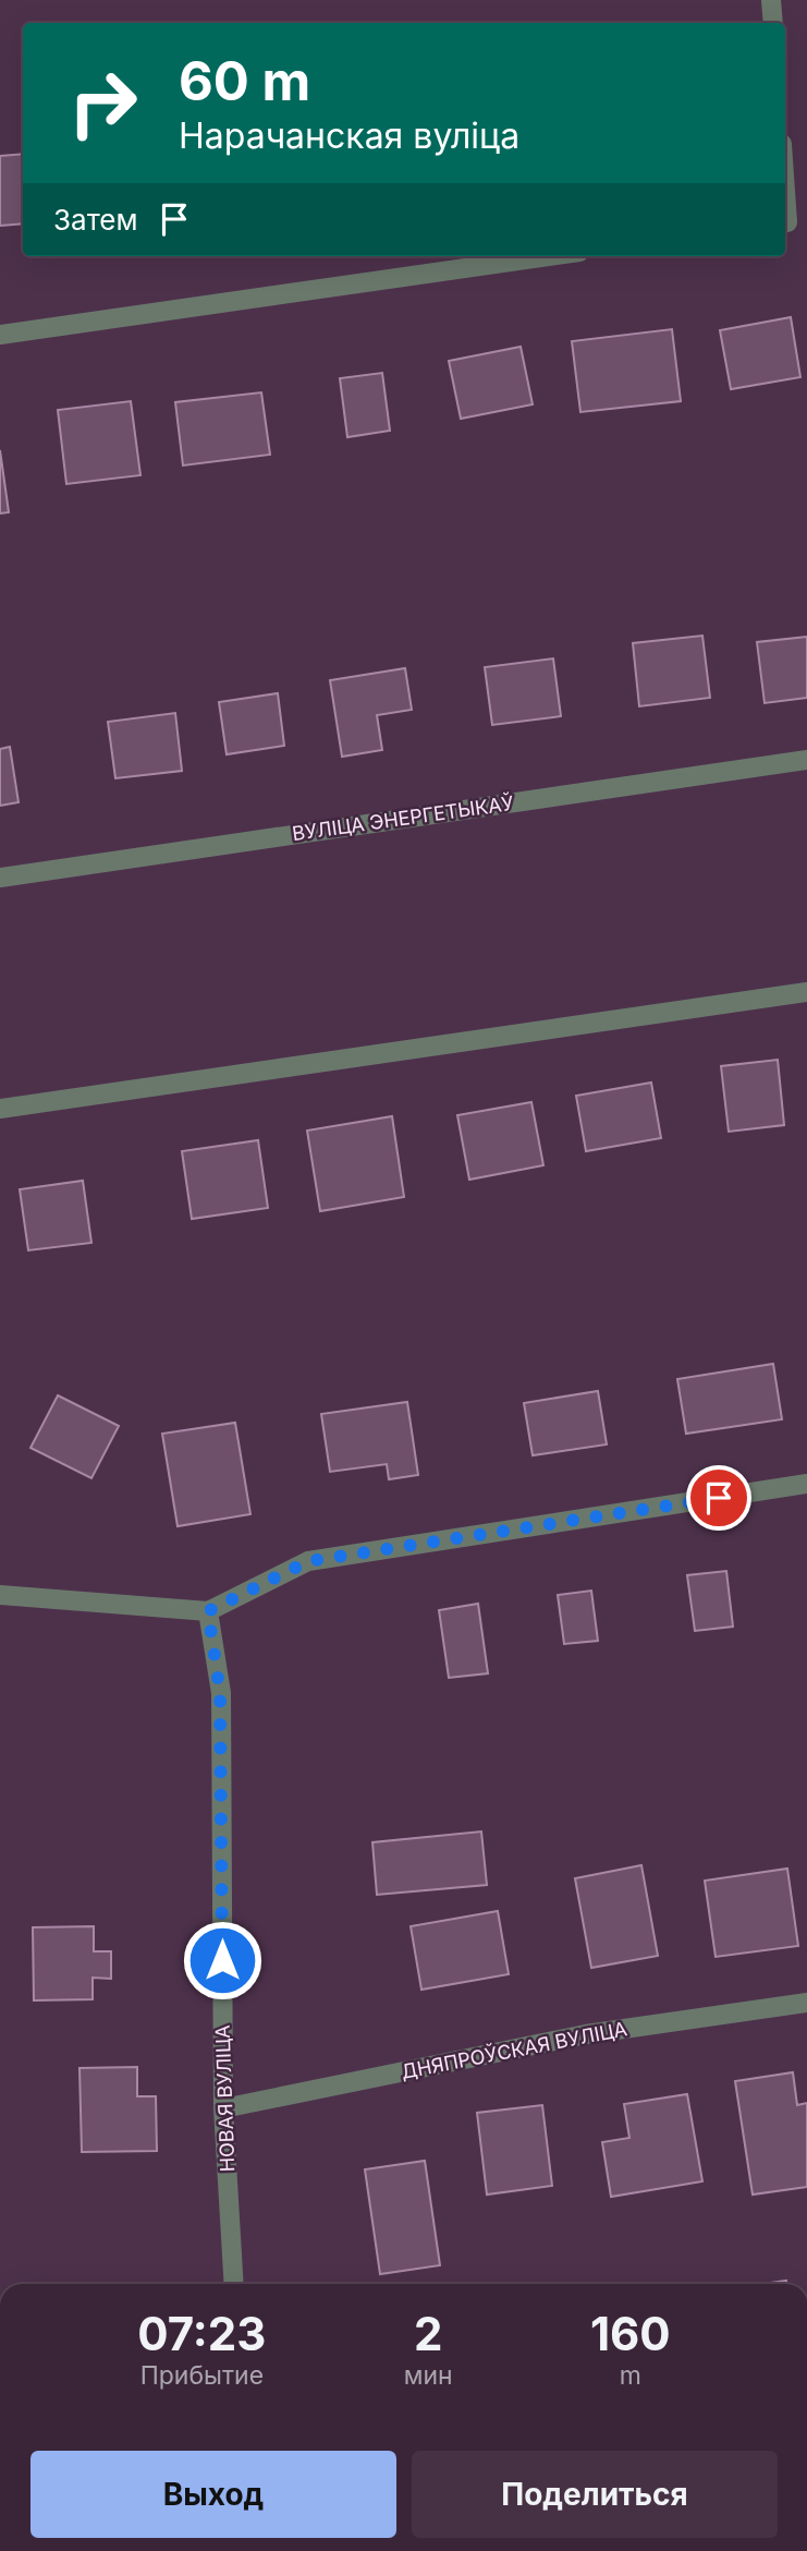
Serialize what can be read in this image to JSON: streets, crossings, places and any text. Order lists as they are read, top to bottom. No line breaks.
{"streets":{"street":["ВУЛІЦА ЭНЕРГЕТЫКАЎ","ДНЯПРОЎСКАЯ ВУЛІЦА","НОВАЯ ВУЛІЦА"]},"crossings":[["ДНЯПРОЎСКАЯ ВУЛІЦА","НОВАЯ ВУЛІЦА"]],"page":{"turn":["60 m","Нарачанская вуліца"],"then":"Затем","eta":["07:23","Прибытие","2","мин","160","m"],"buttons":["Выход","Поделиться"]}}
